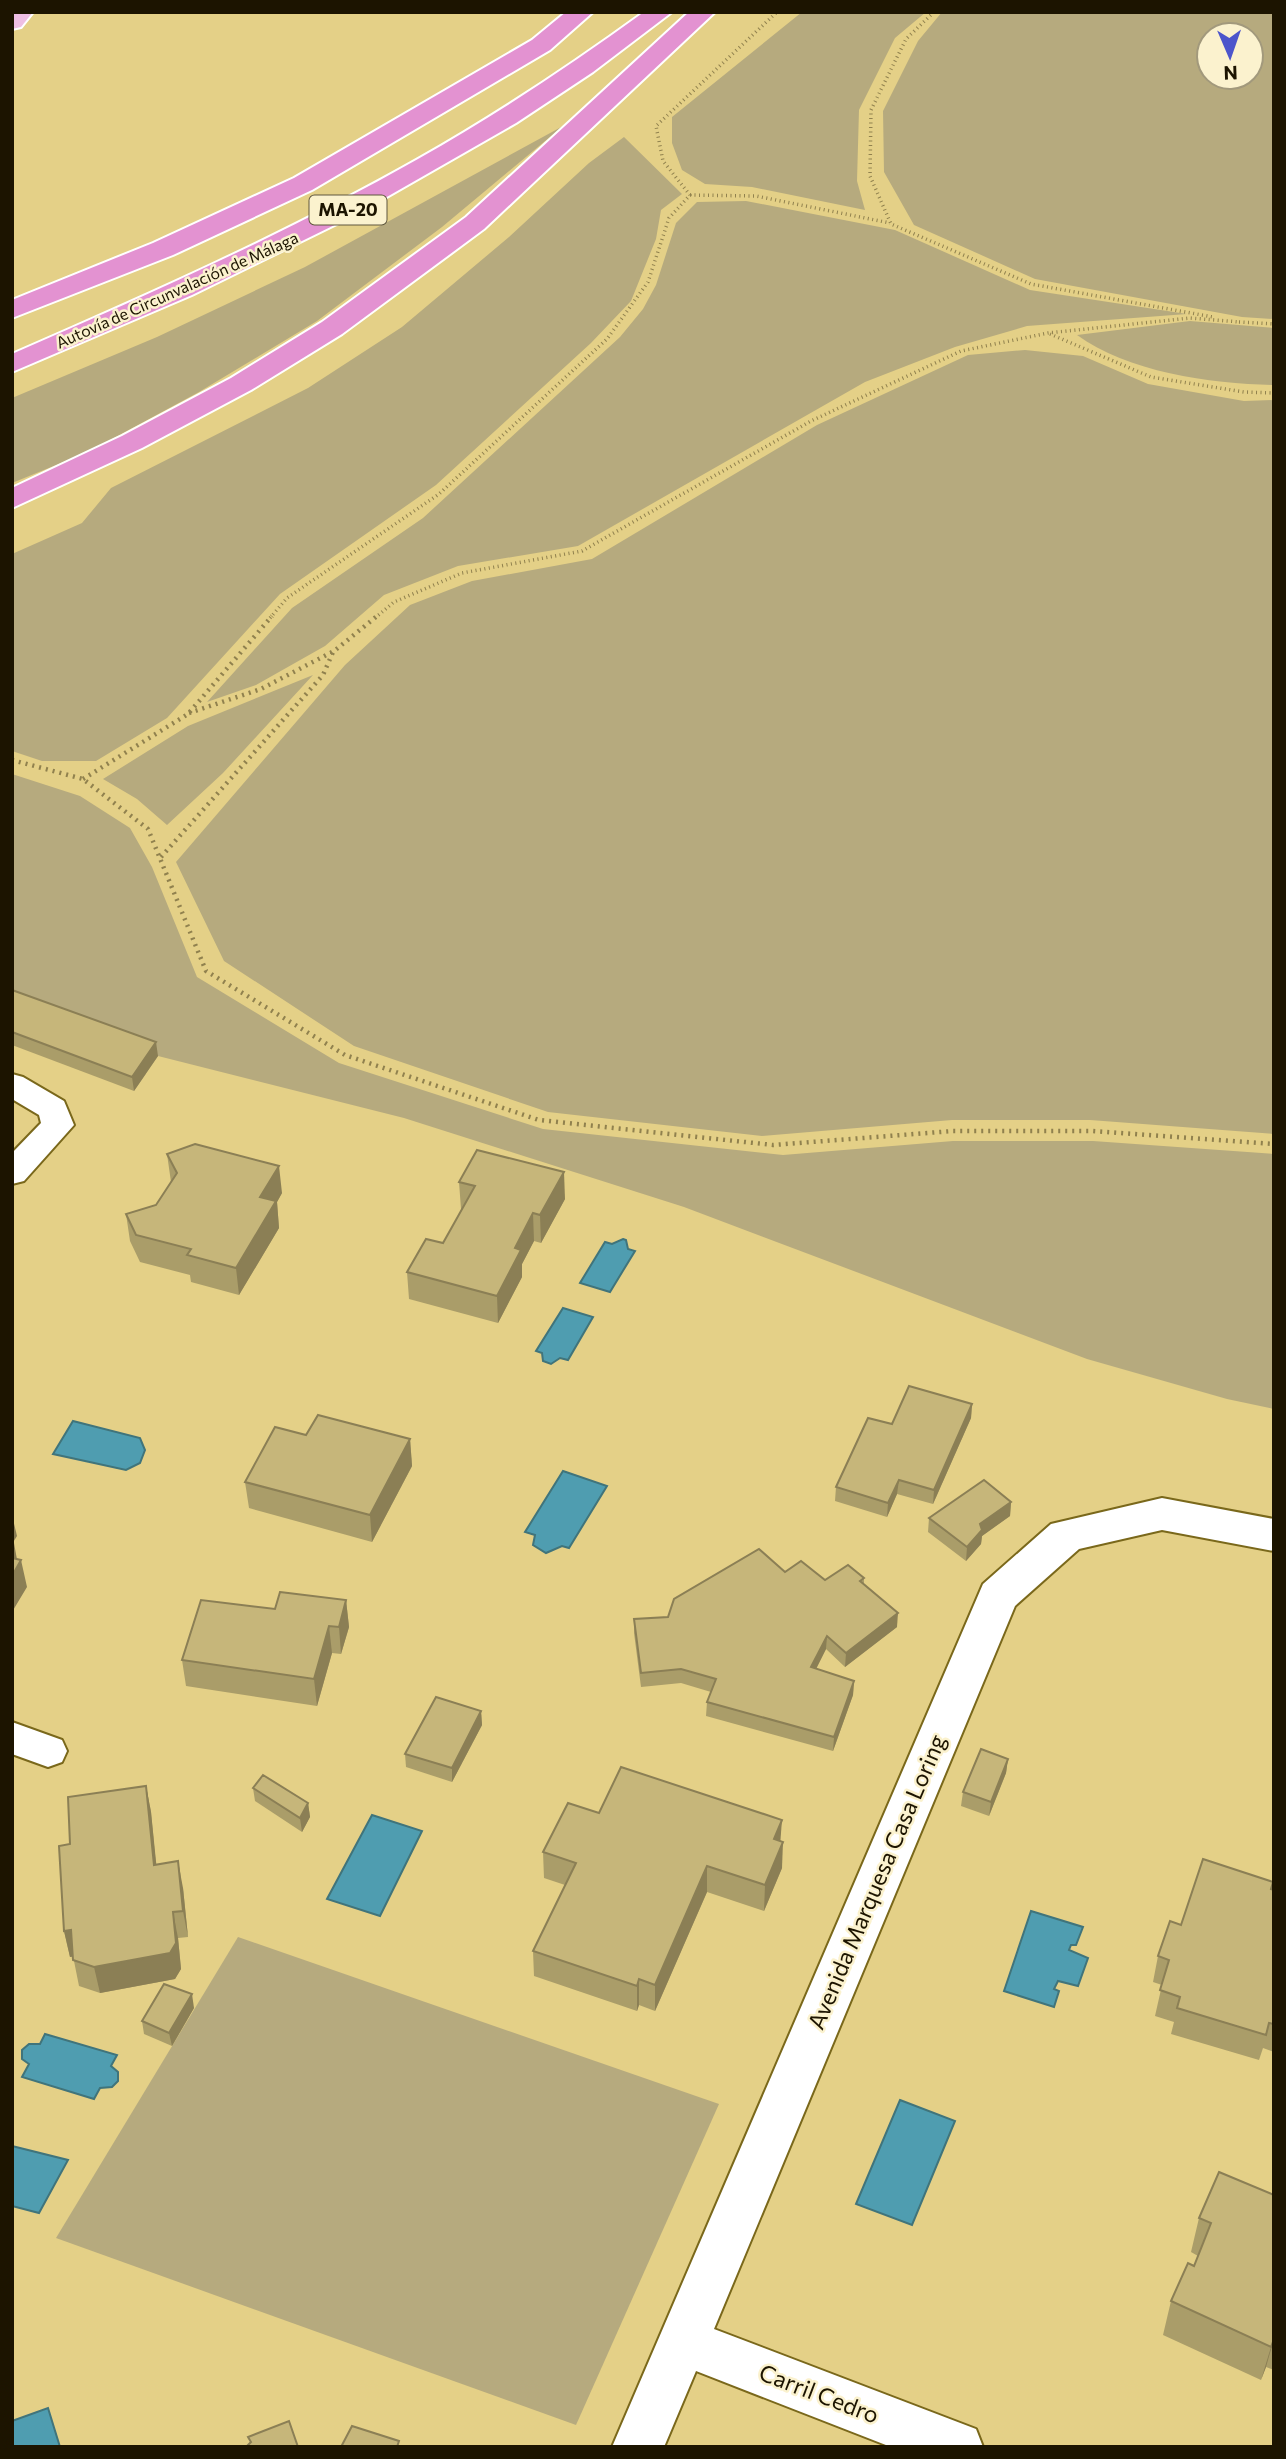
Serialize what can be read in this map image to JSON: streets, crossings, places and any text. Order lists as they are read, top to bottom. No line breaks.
{"streets":{"highway":["MA-20","Autovía de Circunvalación de Málaga"],"street":["Avenida Marquesa Casa Loring","Carril Cedro"]},"crossings":[["Avenida Marquesa Casa Loring","Carril Cedro"]],"north":"bottom"}
